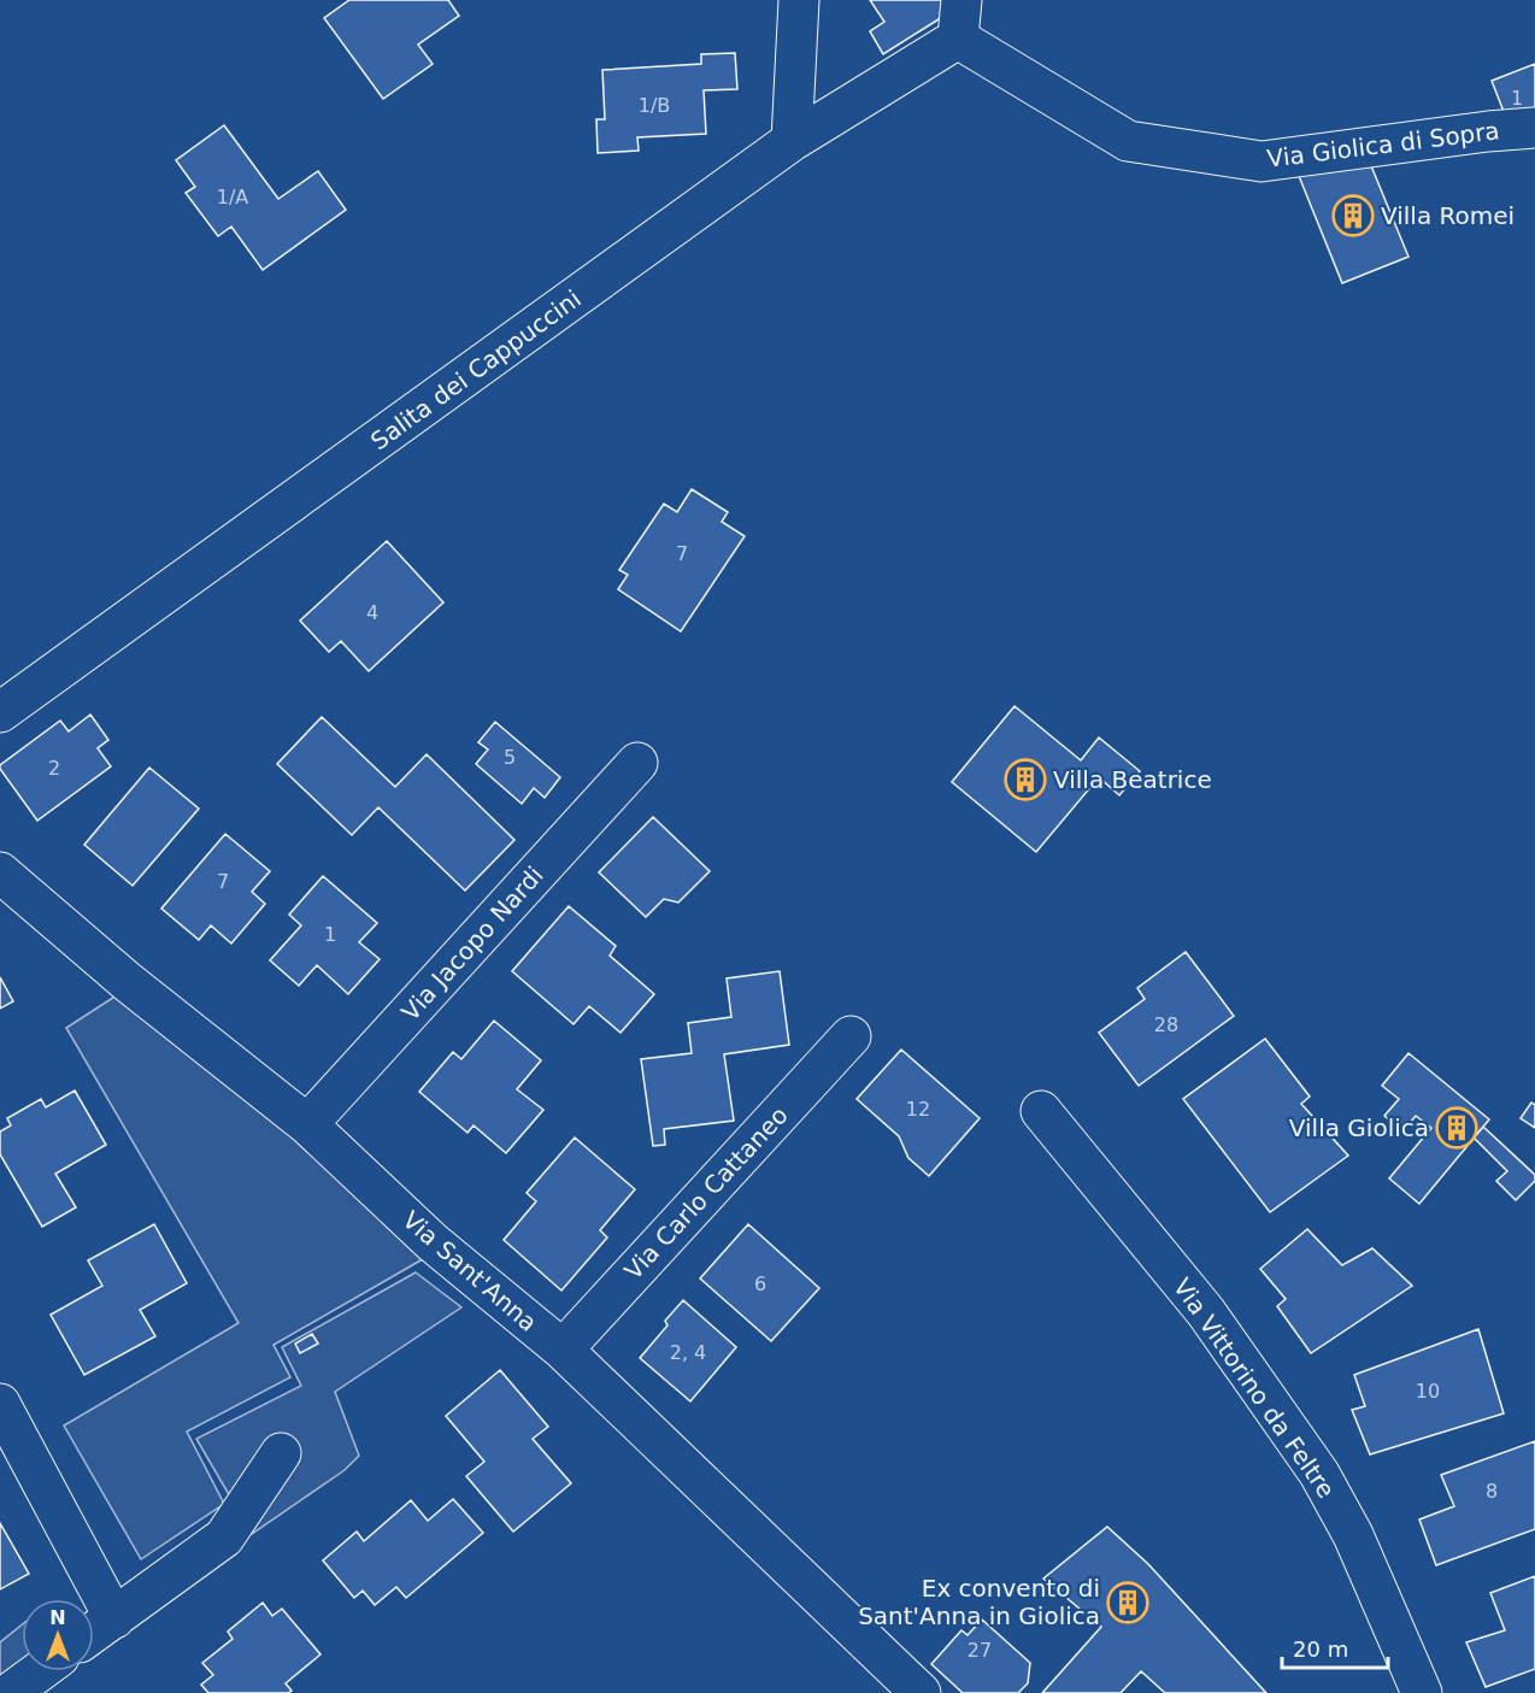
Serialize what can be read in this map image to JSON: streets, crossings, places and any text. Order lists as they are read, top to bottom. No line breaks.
{"streets":{"street":["Via Giolica di Sopra","Salita dei Cappuccini","Via Jacopo Nardi","Via Carlo Cattaneo","Via Sant'Anna","Via Vittorino da Feltre"]},"crossings":[["Via Giolica di Sopra","Salita dei Cappuccini"],["Via Jacopo Nardi","Via Sant'Anna"],["Via Carlo Cattaneo","Via Sant'Anna"]],"places":{"building":["Villa Romei","Villa Beatrice","Villa Giolica","Ex convento di Sant'Anna in Giolica"]},"house_numbers":["1","1/B","1/A","7","4","5","2","7","1","28","12","6","2, 4","10","8","27"],"scale_bar":"20 m","north":"top"}
